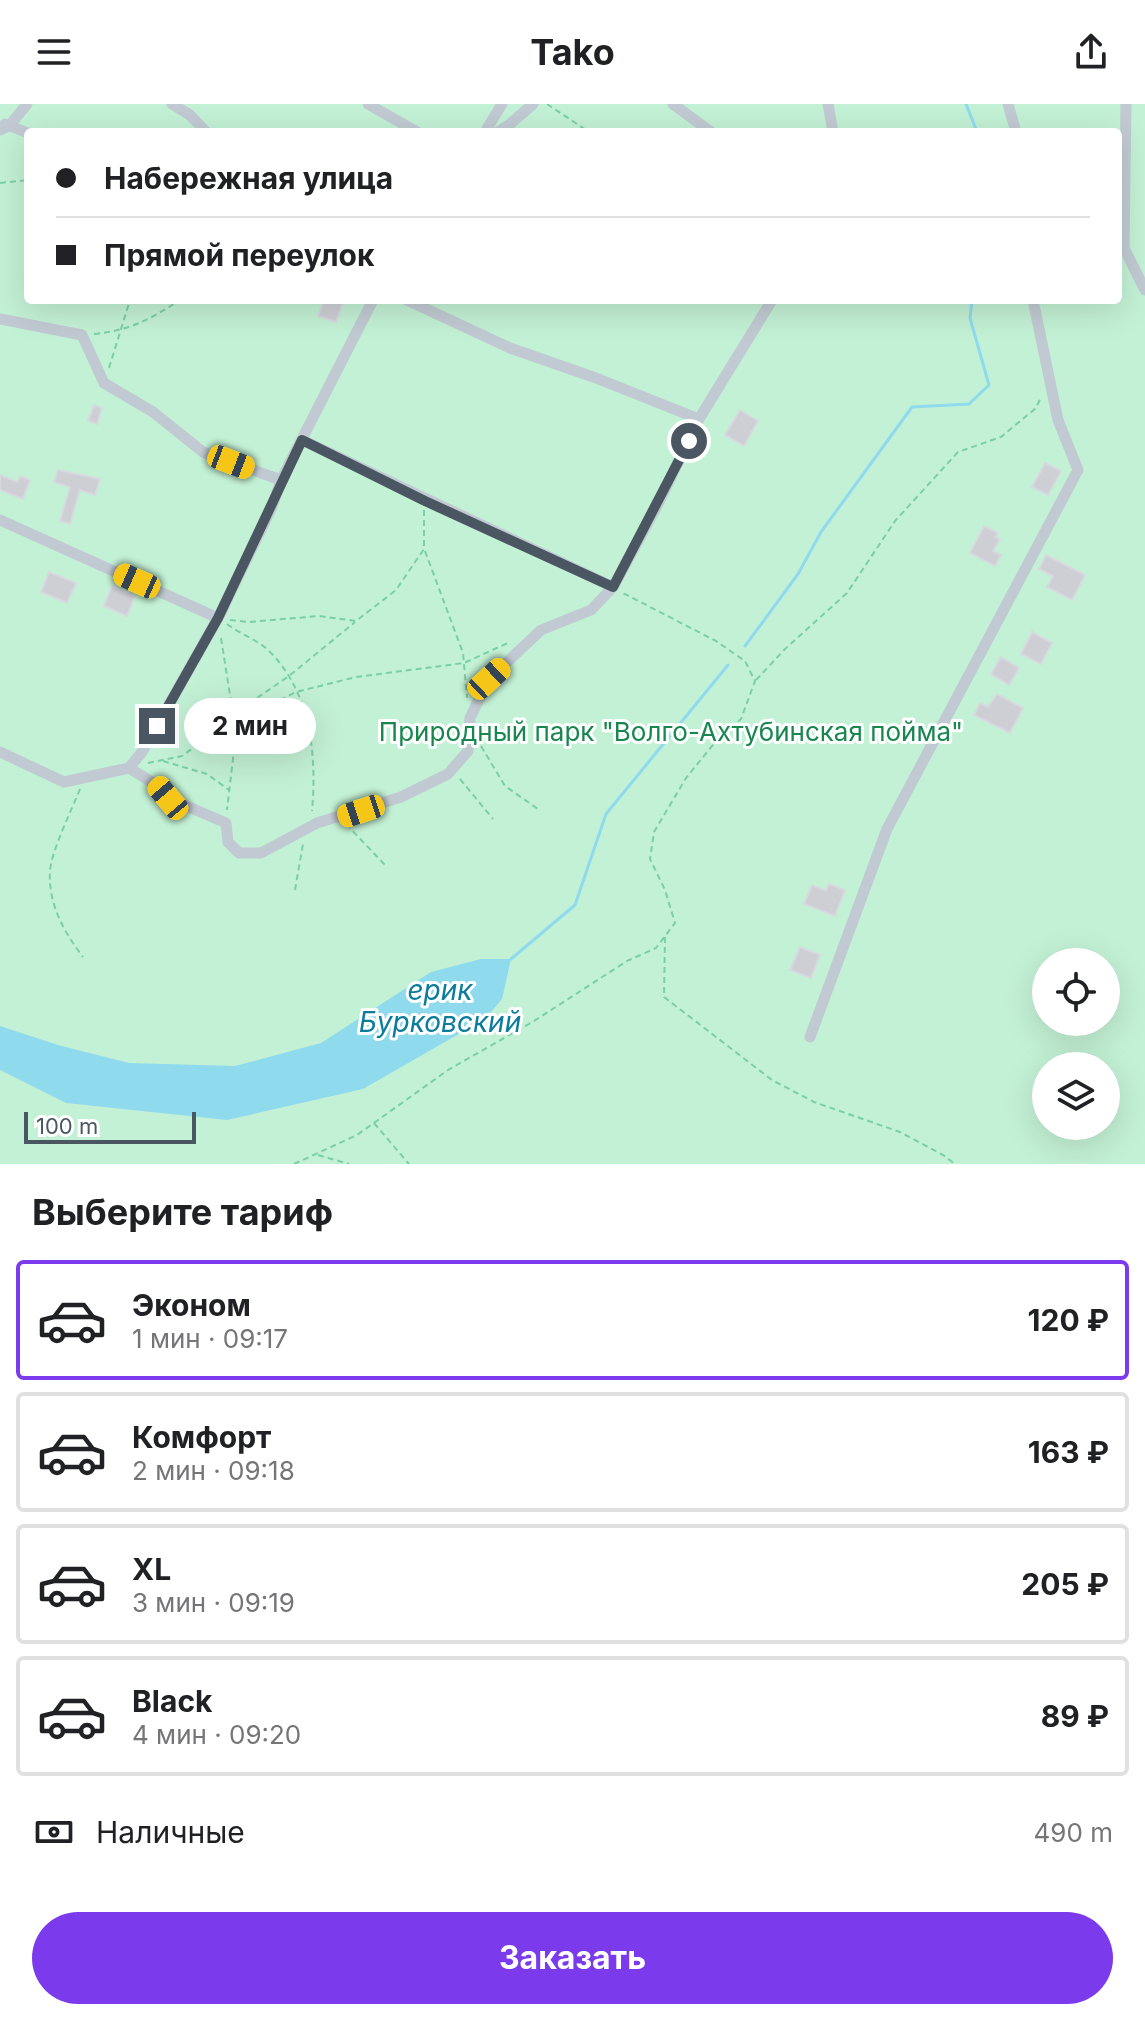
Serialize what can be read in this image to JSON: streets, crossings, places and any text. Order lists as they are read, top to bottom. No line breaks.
{"water":["ерик Бурковский"],"parks":["Природный парк \"Волго-Ахтубинская пойма\""],"scale_bar":"100 m","page":{"header":"Tako","banner":["Набережная улица","Прямой переулок"],"bubble":"2 мин","scale":"100 m","heading":"Выберите тариф","list":[{"name":"Эконом","note":"1 мин · 09:17","value":"120 ₽"},{"name":"Комфорт","note":"2 мин · 09:18","value":"163 ₽"},{"name":"XL","note":"3 мин · 09:19","value":"205 ₽"},{"name":"Black","note":"4 мин · 09:20","value":"89 ₽"}],"pay":["Наличные","490 m"],"buttons":"Заказать"}}
